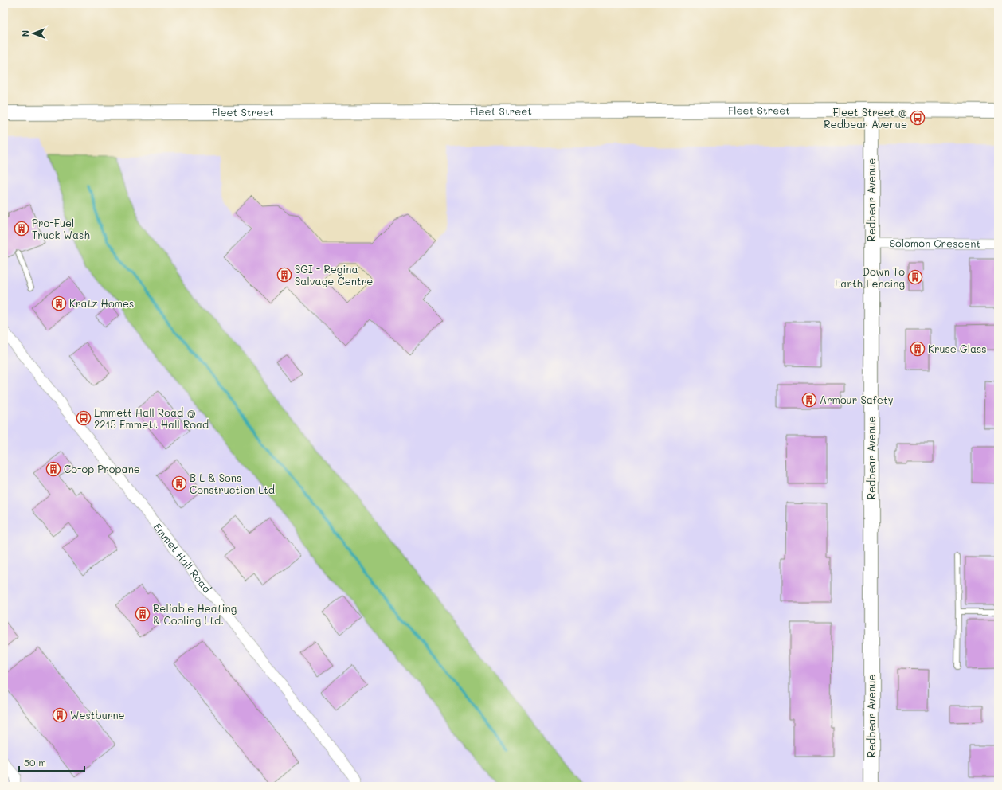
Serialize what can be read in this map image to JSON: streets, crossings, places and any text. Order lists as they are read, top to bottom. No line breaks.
{"streets":{"main road":["Fleet Street","Redbear Avenue"],"street":["Solomon Crescent","Emmet Hall Road"]},"crossings":[["Fleet Street","Redbear Avenue"],["Redbear Avenue","Solomon Crescent"]],"places":{"bus stop":["Fleet Street @ Redbear Avenue","Emmett Hall Road @ 2215 Emmett Hall Road"],"building":["Pro-Fuel Truck Wash","SGI - Regina Salvage Centre","Down To Earth Fencing","Kratz Homes","Kruse Glass","Armour Safety","Co-op Propane","B L & Sons Construction Ltd","Reliable Heating & Cooling Ltd.","Westburne"]},"scale_bar":"50 m","north":"left"}
